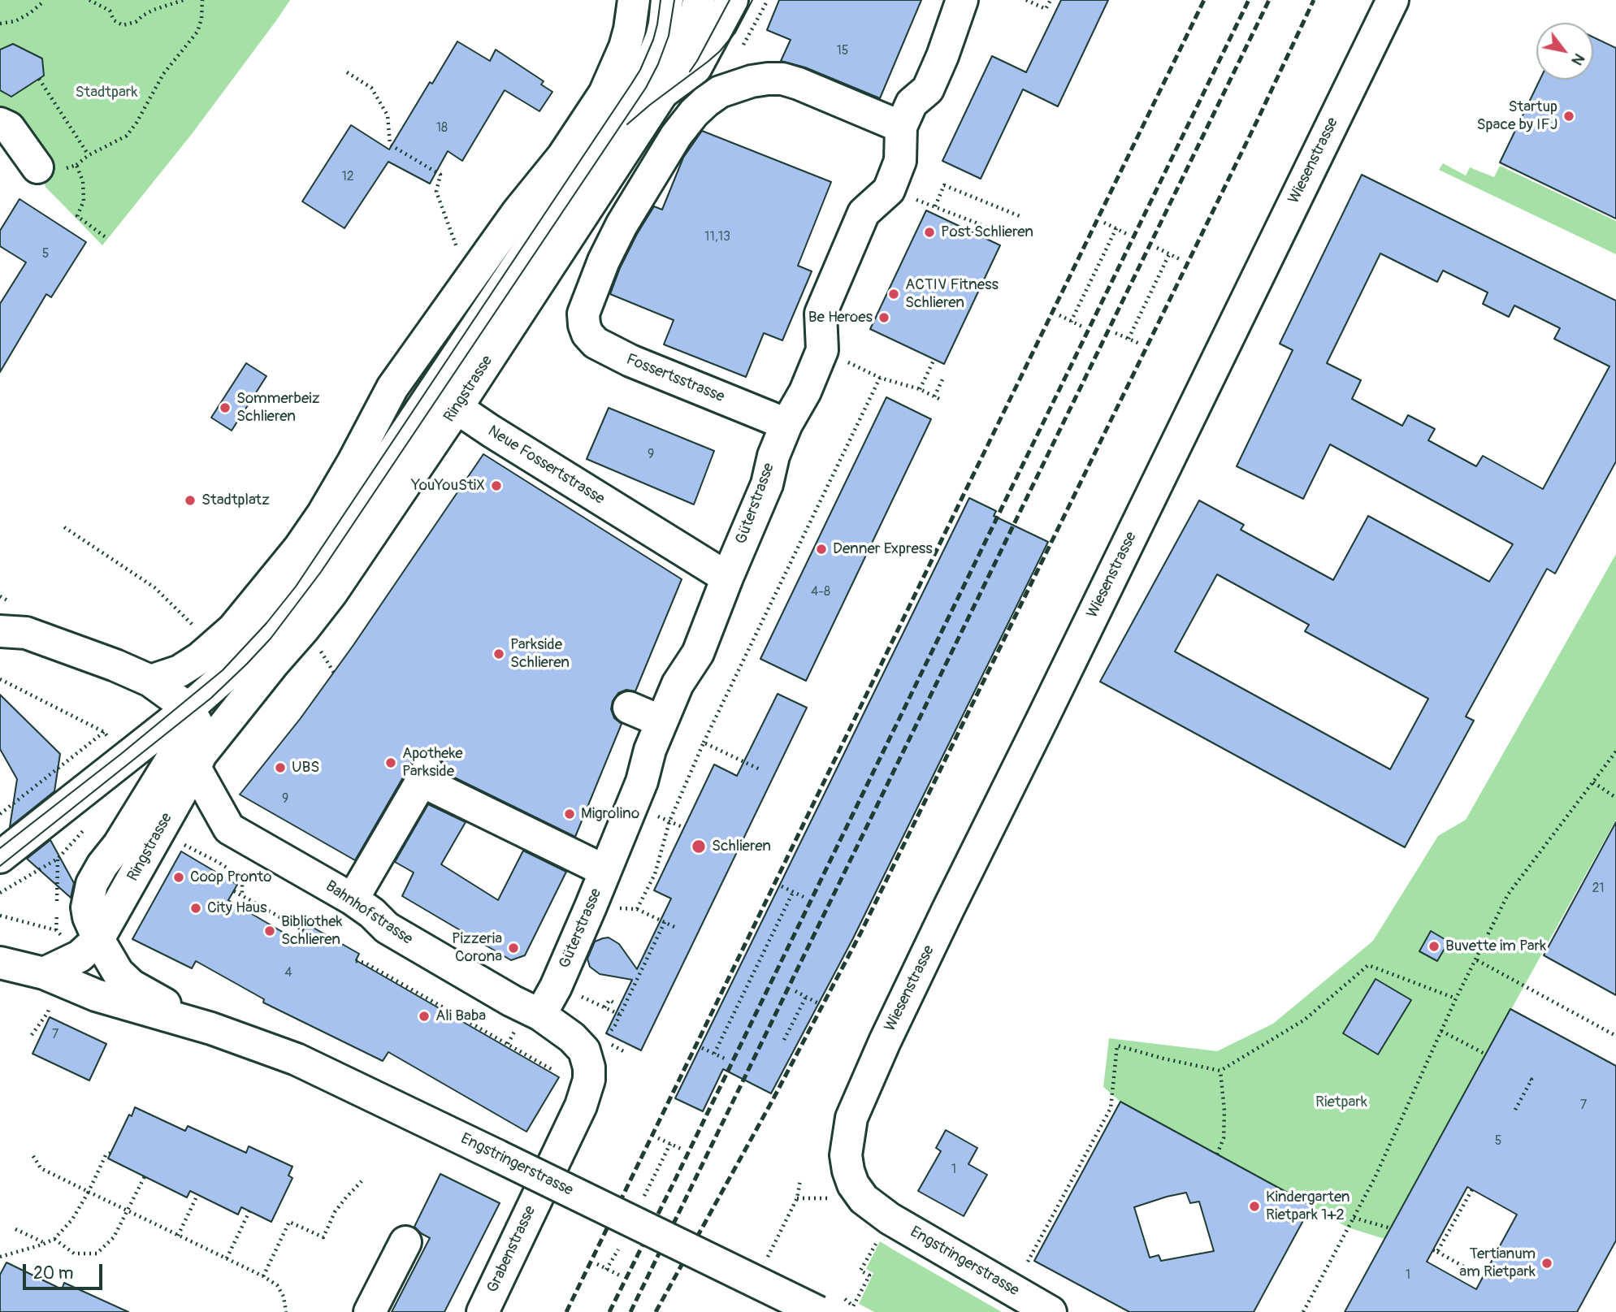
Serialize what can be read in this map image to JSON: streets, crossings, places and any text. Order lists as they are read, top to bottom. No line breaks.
{"streets":{"street":["Wiesenstrasse","Fossertsstrasse","Ringstrasse","Neue Fossertstrasse","Güterstrasse","Bahnhofstrasse","Engstringerstrasse","Grabenstrasse"]},"crossings":[["Wiesenstrasse","Engstringerstrasse"],["Fossertsstrasse","Güterstrasse"],["Ringstrasse","Neue Fossertstrasse"],["Ringstrasse","Bahnhofstrasse"],["Ringstrasse","Engstringerstrasse"],["Neue Fossertstrasse","Güterstrasse"],["Güterstrasse","Bahnhofstrasse"],["Güterstrasse","Grabenstrasse"],["Bahnhofstrasse","Grabenstrasse"]],"parks":["Stadtpark","Rietpark"],"places":["Startup Space by IFJ","Post Schlieren","ACTIV Fitness Schlieren","Be Heroes","Sommerbeiz Schlieren","YouYouStiX","Stadtplatz","Denner Express","Parkside Schlieren","Apotheke Parkside","UBS","Migrolino","Schlieren","Coop Pronto","City Haus","Bibliothek Schlieren","Buvette im Park","Pizzeria Corona","Ali Baba","Kindergarten Rietpark 1+2","Tertianum am Rietpark"],"house_numbers":["15","18","12","11,13","5","9","4-8","9","21","4","7","7","5","1","1"],"scale_bar":"20 m","north":"bottom right"}
